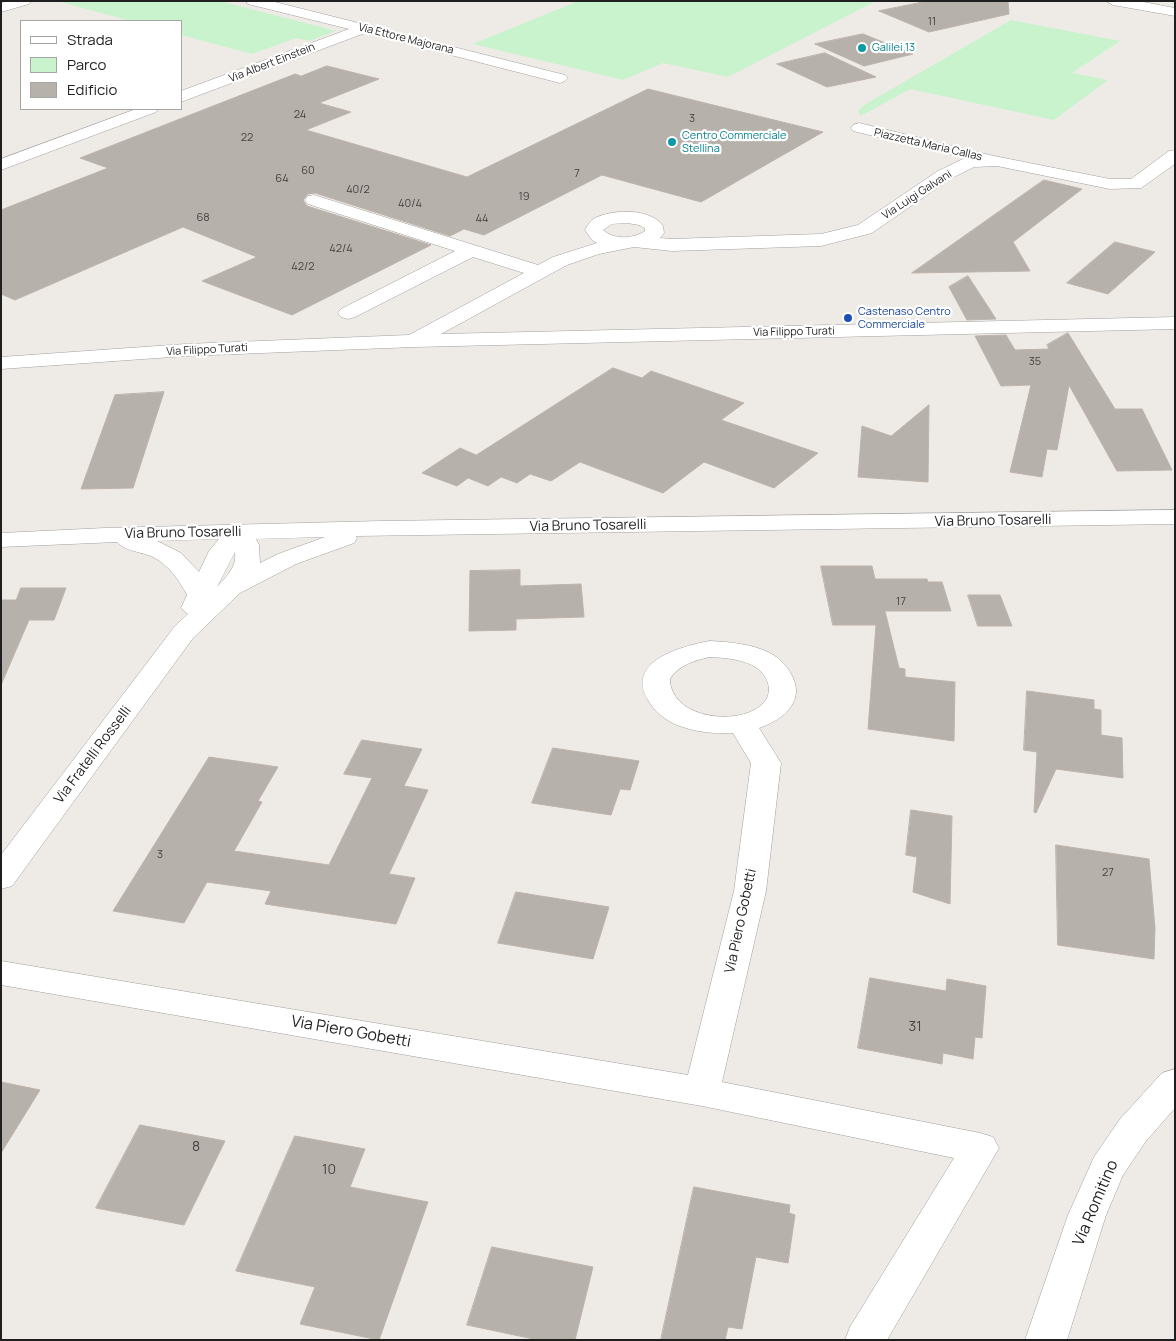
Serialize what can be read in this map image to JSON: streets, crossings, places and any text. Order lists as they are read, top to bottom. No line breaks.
{"streets":{"street":["Via Ettore Majorana","Via Albert Einstein","Piazzetta Maria Callas","Via Luigi Galvani","Via Filippo Turati","Via Bruno Tosarelli","Via Fratelli Rosselli","Via Piero Gobetti","Via Romitino"]},"crossings":[["Via Ettore Majorana","Via Albert Einstein"],["Piazzetta Maria Callas","Via Luigi Galvani"],["Via Bruno Tosarelli","Via Fratelli Rosselli"]],"places":["Galilei 13","Centro Commerciale Stellina","Castenaso Centro Commerciale"],"house_numbers":["11","24","3","22","60","7","64","40/2","19","40/4","68","44","42/4","42/2","35","17","3","27","31","8","10"],"legend":["Strada","Parco","Edificio"]}
